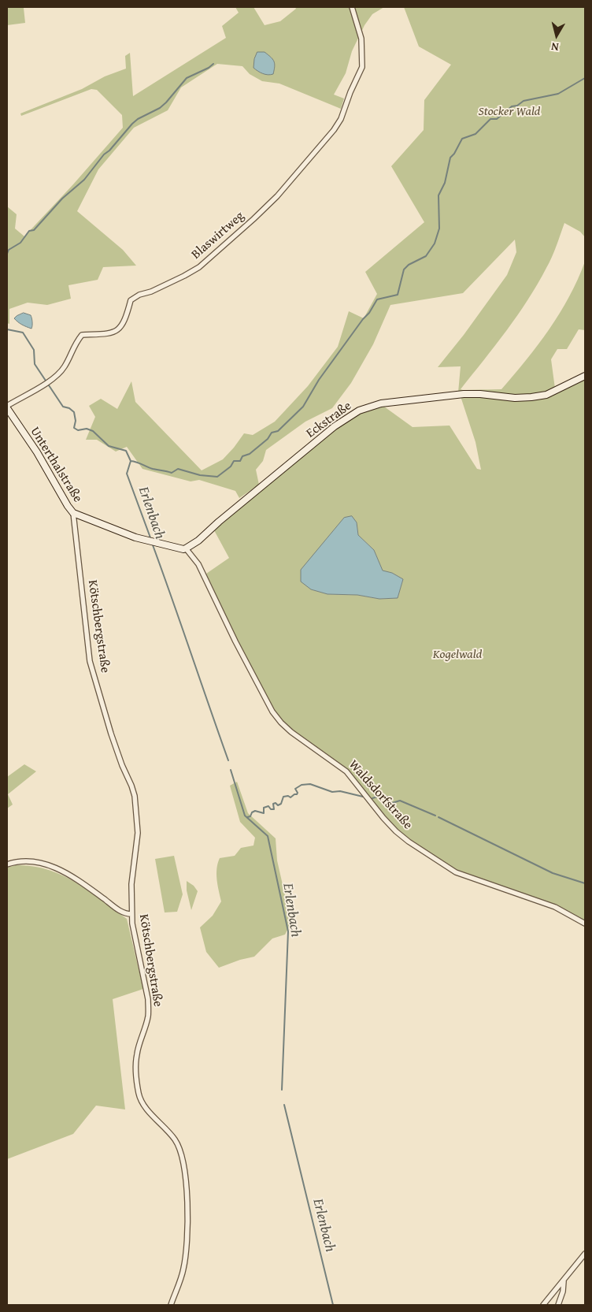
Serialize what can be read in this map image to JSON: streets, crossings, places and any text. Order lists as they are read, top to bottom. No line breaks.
{"streets":{"street":["Blaswirtweg","Eckstraße","Unterthalstraße","Kötschbergstraße","Waldsdorfstraße"]},"crossings":[["Blaswirtweg","Unterthalstraße"],["Eckstraße","Unterthalstraße"],["Eckstraße","Waldsdorfstraße"],["Unterthalstraße","Kötschbergstraße"],["Unterthalstraße","Waldsdorfstraße"]],"water":["Erlenbach"],"parks":["Stocker Wald","Kogelwald"],"north":"bottom"}
